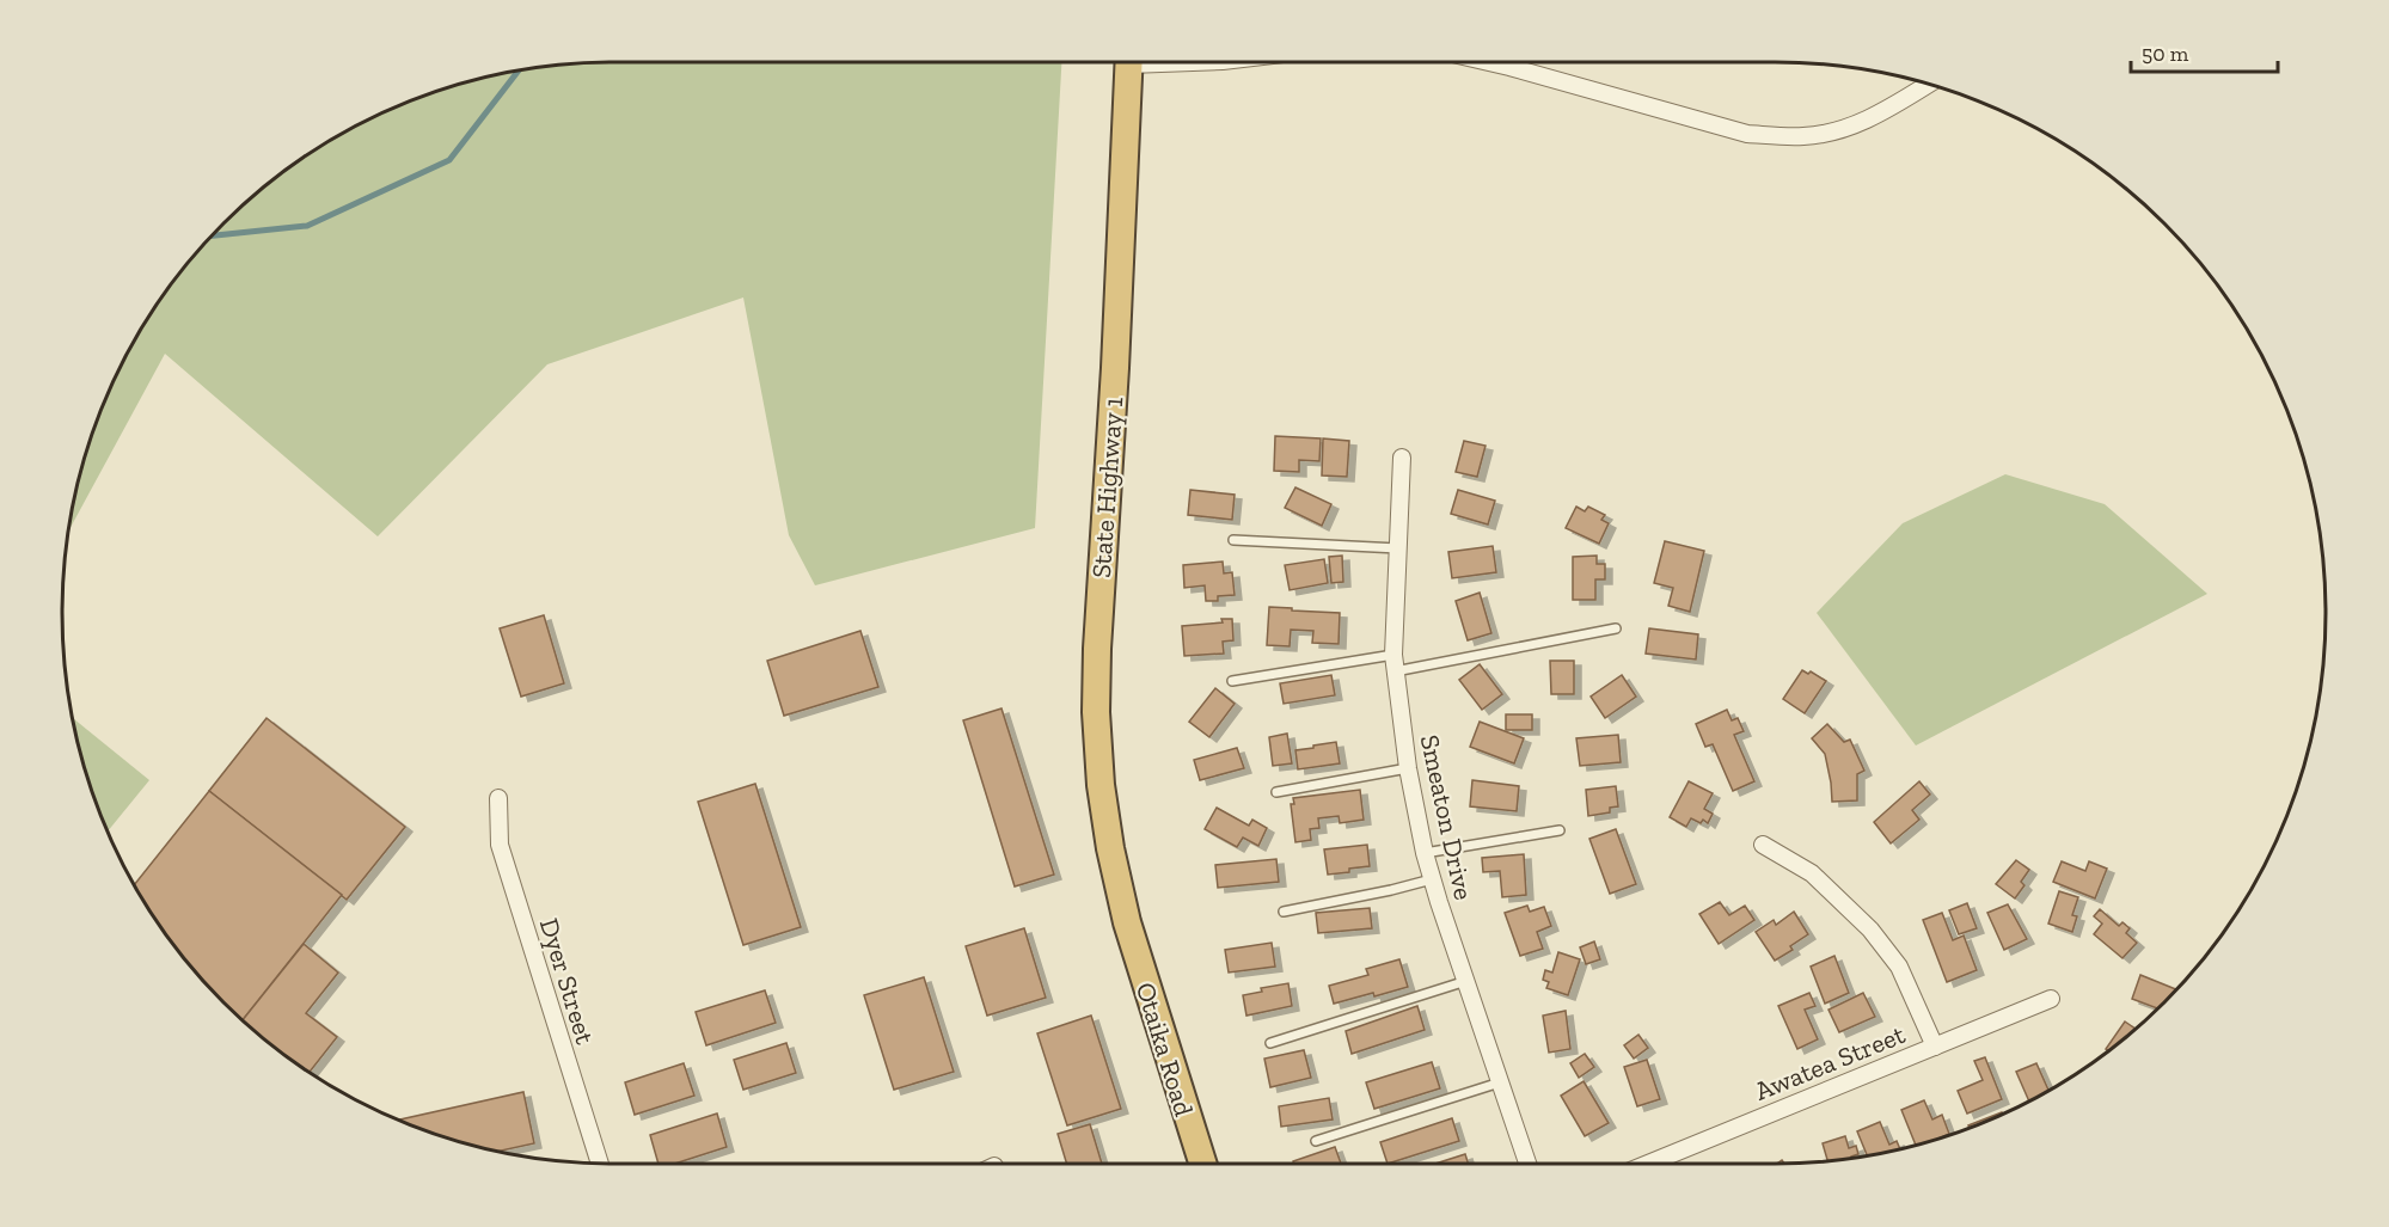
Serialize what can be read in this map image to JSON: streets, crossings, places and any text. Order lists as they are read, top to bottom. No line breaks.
{"streets":{"highway":["State Highway 1","Otaika Road"],"street":["Smeaton Drive","Dyer Street","Awatea Street"]},"crossings":[["State Highway 1","Otaika Road"]],"scale_bar":"50 m"}
